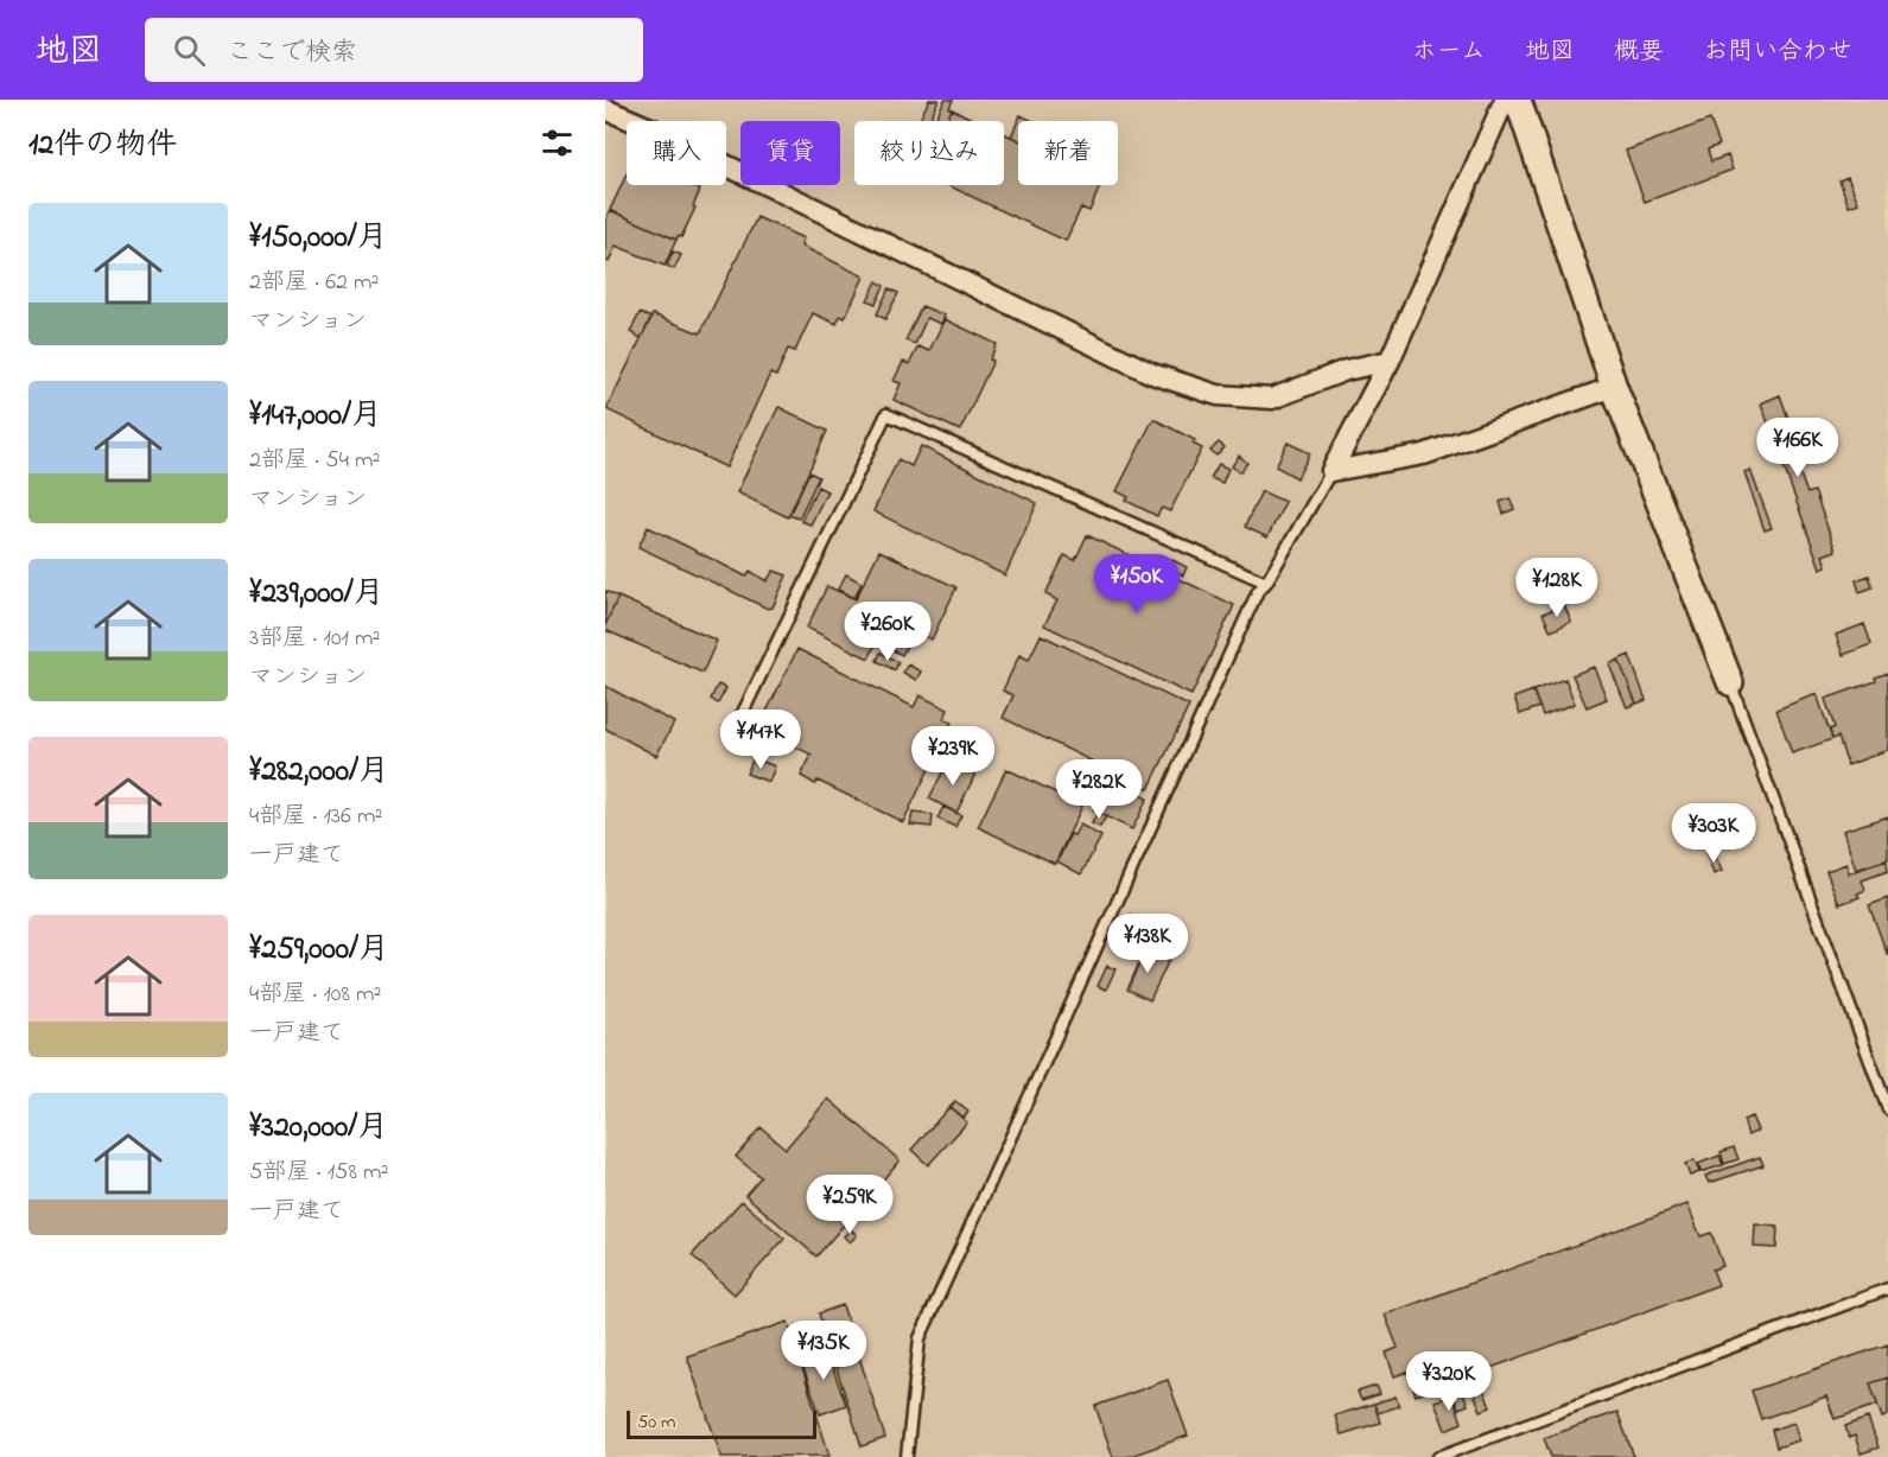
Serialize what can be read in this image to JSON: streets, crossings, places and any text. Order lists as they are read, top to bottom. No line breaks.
{"scale_bar":"50 m","page":{"header":"地図","search":"ここで検索","nav":["ホーム","地図","概要","お問い合わせ"],"heading":"12件の物件","chip":["購入","賃貸","絞り込み","新着"],"list":[{"name":"¥150,000/月","note":"2部屋 · 62 m² · マンション"},{"name":"¥147,000/月","note":"2部屋 · 54 m² · マンション"},{"name":"¥239,000/月","note":"3部屋 · 101 m² · マンション"},{"name":"¥282,000/月","note":"4部屋 · 136 m² · 一戸建て"},{"name":"¥259,000/月","note":"4部屋 · 108 m² · 一戸建て"},{"name":"¥320,000/月","note":"5部屋 · 158 m² · 一戸建て"}],"price":["¥166K","¥150K","¥128K","¥260K","¥147K","¥239K","¥282K","¥303K","¥138K","¥259K","¥135K","¥320K"],"scale":"50 m"}}
